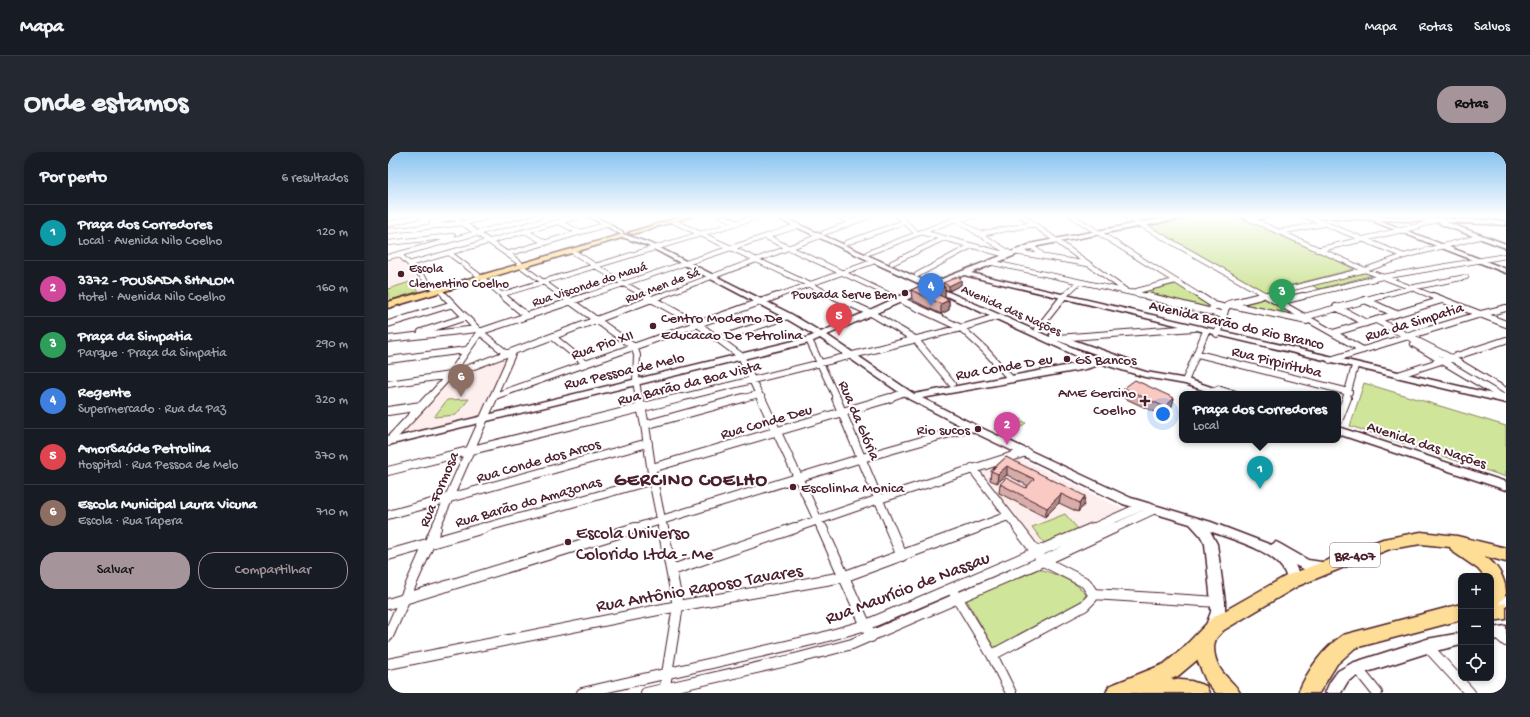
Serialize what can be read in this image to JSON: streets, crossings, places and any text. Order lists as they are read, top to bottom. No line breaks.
{"streets":{"highway":["BR-407"],"main road":["Avenida das Nações","Avenida Barão do Rio Branco","Rua Conde D eu","Rua Pessoa de Melo"],"street":["Rua Visconde do Mauá","Rua Men de Sá","Rua da Simpatia","Rua Pio XII","Rua Pirpirituba","Rua Barão da Boa Vista","Rua da Glória","Rua Conde Deu","Rua Conde dos Arcos","Rua Formosa","Rua Barão do Amazonas","Rua Antônio Raposo Tavares","Rua Maurício de Nassau"]},"crossings":[["Rua Men de Sá","Rua Formosa"],["Avenida das Nações","Rua Pio XII"],["Avenida das Nações","Rua Conde D eu"],["Avenida das Nações","Rua Pessoa de Melo"],["Avenida das Nações","Rua Barão da Boa Vista"],["Rua da Simpatia","Avenida Barão do Rio Branco"],["Rua Pio XII","Rua Formosa"],["Rua Conde D eu","Rua Conde Deu"],["Rua Pessoa de Melo","Rua da Glória"],["Rua Pessoa de Melo","Rua Formosa"],["Rua Barão da Boa Vista","Rua da Glória"],["Rua Barão da Boa Vista","Rua Formosa"],["Rua da Glória","Rua Conde Deu"],["Rua da Glória","Rua Antônio Raposo Tavares"],["Rua Conde dos Arcos","Rua Formosa"],["Rua Formosa","Rua Barão do Amazonas"]],"districts":["GERCINO COELHO"],"places":{"other":["Escola Clementino Coelho","Pousada Serve Bem","Centro Moderno De Educacao De Petrolina","GS Bancos","Rio sucos","Escolinha Monica","Escola Universo Colorido Ltda - Me"],"health":["AME Gercino Coelho"]},"page":{"header":"Mapa","nav":["Mapa","Rotas","Salvos"],"buttons":["Rotas",["Salvar","Compartilhar"]],"title":"Onde estamos","heading":["Por perto","6 resultados"],"list":[{"mark":"1","name":"Praça dos Corredores","note":"Local · Avenida Nilo Coelho","value":"120 m"},{"mark":"2","name":"3372 - POUSADA SHALOM","note":"Hotel · Avenida Nilo Coelho","value":"160 m"},{"mark":"3","name":"Praça da Simpatia","note":"Parque · Praça da Simpatia","value":"290 m"},{"mark":"4","name":"Regente","note":"Supermercado · Rua da Paz","value":"320 m"},{"mark":"5","name":"AmorSaúde Petrolina","note":"Hospital · Rua Pessoa de Melo","value":"370 m"},{"mark":"6","name":"Escola Municipal Laura Vicuna","note":"Escola · Rua Tapera","value":"710 m"}],"pins":["4","3","5","6","2","1"],"popup":["Praça dos Corredores","Local"],"map_buttons":["+","−"]}}
